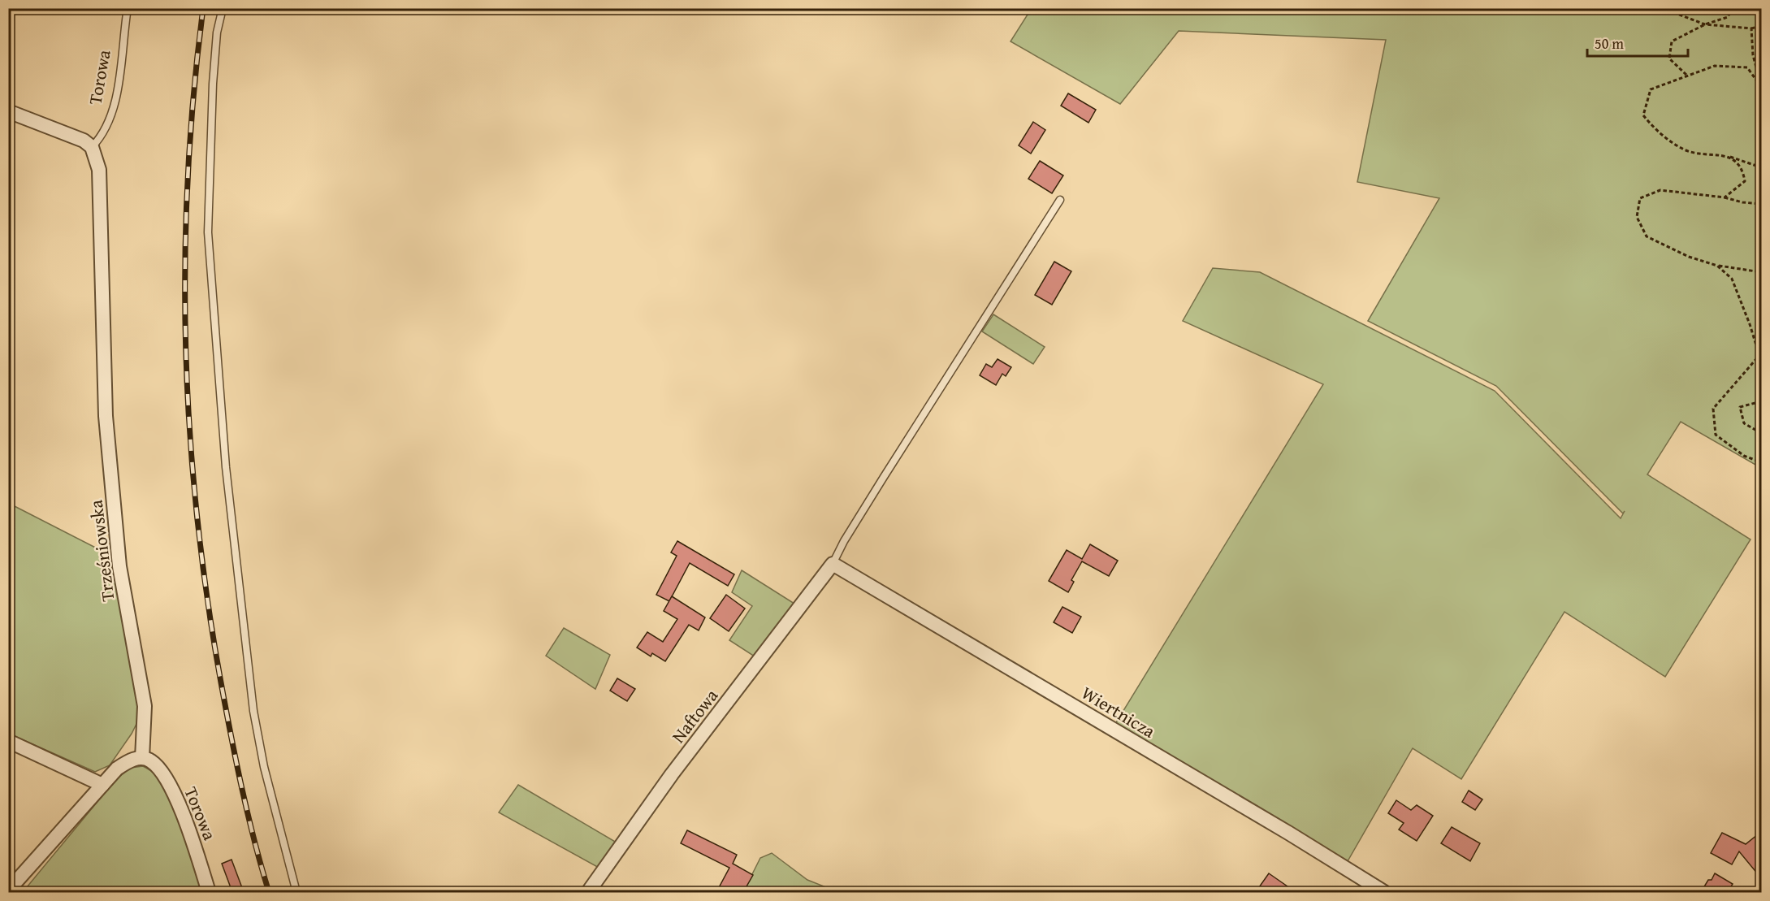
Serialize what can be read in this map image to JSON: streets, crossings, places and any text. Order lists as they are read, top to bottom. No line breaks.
{"streets":{"street":["Torowa","Trześniowska","Wiertnicza","Naftowa"]},"crossings":[["Torowa","Trześniowska"],["Wiertnicza","Naftowa"]],"scale_bar":"50 m"}
